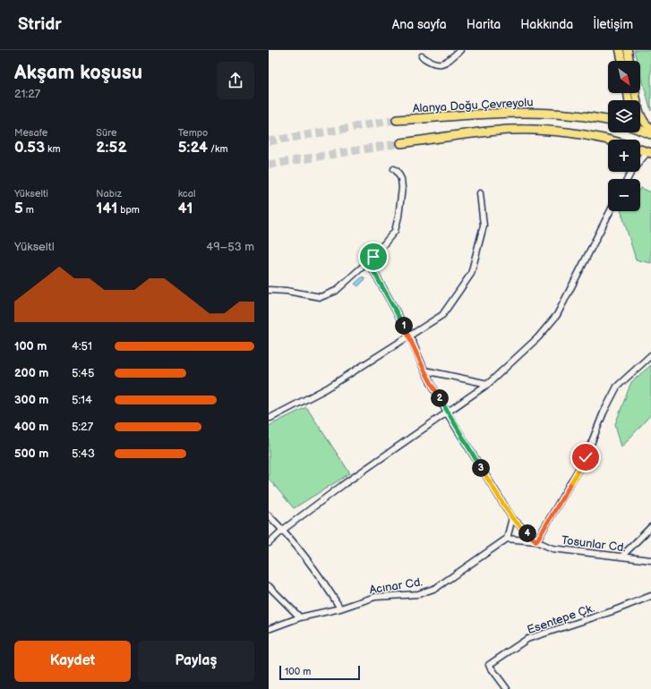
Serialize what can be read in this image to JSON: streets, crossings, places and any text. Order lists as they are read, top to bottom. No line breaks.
{"streets":{"highway":["Alanya Doğu Çevreyolu"],"street":["Tosunlar Cd.","Acınar Cd.","Esentepe Çk."]},"scale_bar":"100 m","north":"bottom right","page":{"header":"Stridr","nav":["Ana sayfa","Harita","Hakkında","İletişim"],"heading":["Akşam koşusu","21:27"],"map_buttons":["+","−"],"stats":[["Mesafe","0.53 km"],["Süre","2:52"],["Tempo","5:24 /km"],["Yükselti","5 m"],["Nabız","141 bpm"],["kcal","41"]],"chart":["Yükselti","49–53 m"],"pins":["1","2","3","4"],"list":[{"name":"100 m","note":"4:51"},{"name":"200 m","note":"5:45"},{"name":"300 m","note":"5:14"},{"name":"400 m","note":"5:27"},{"name":"500 m","note":"5:43"}],"buttons":["Kaydet","Paylaş"],"scale":"100 m"}}
